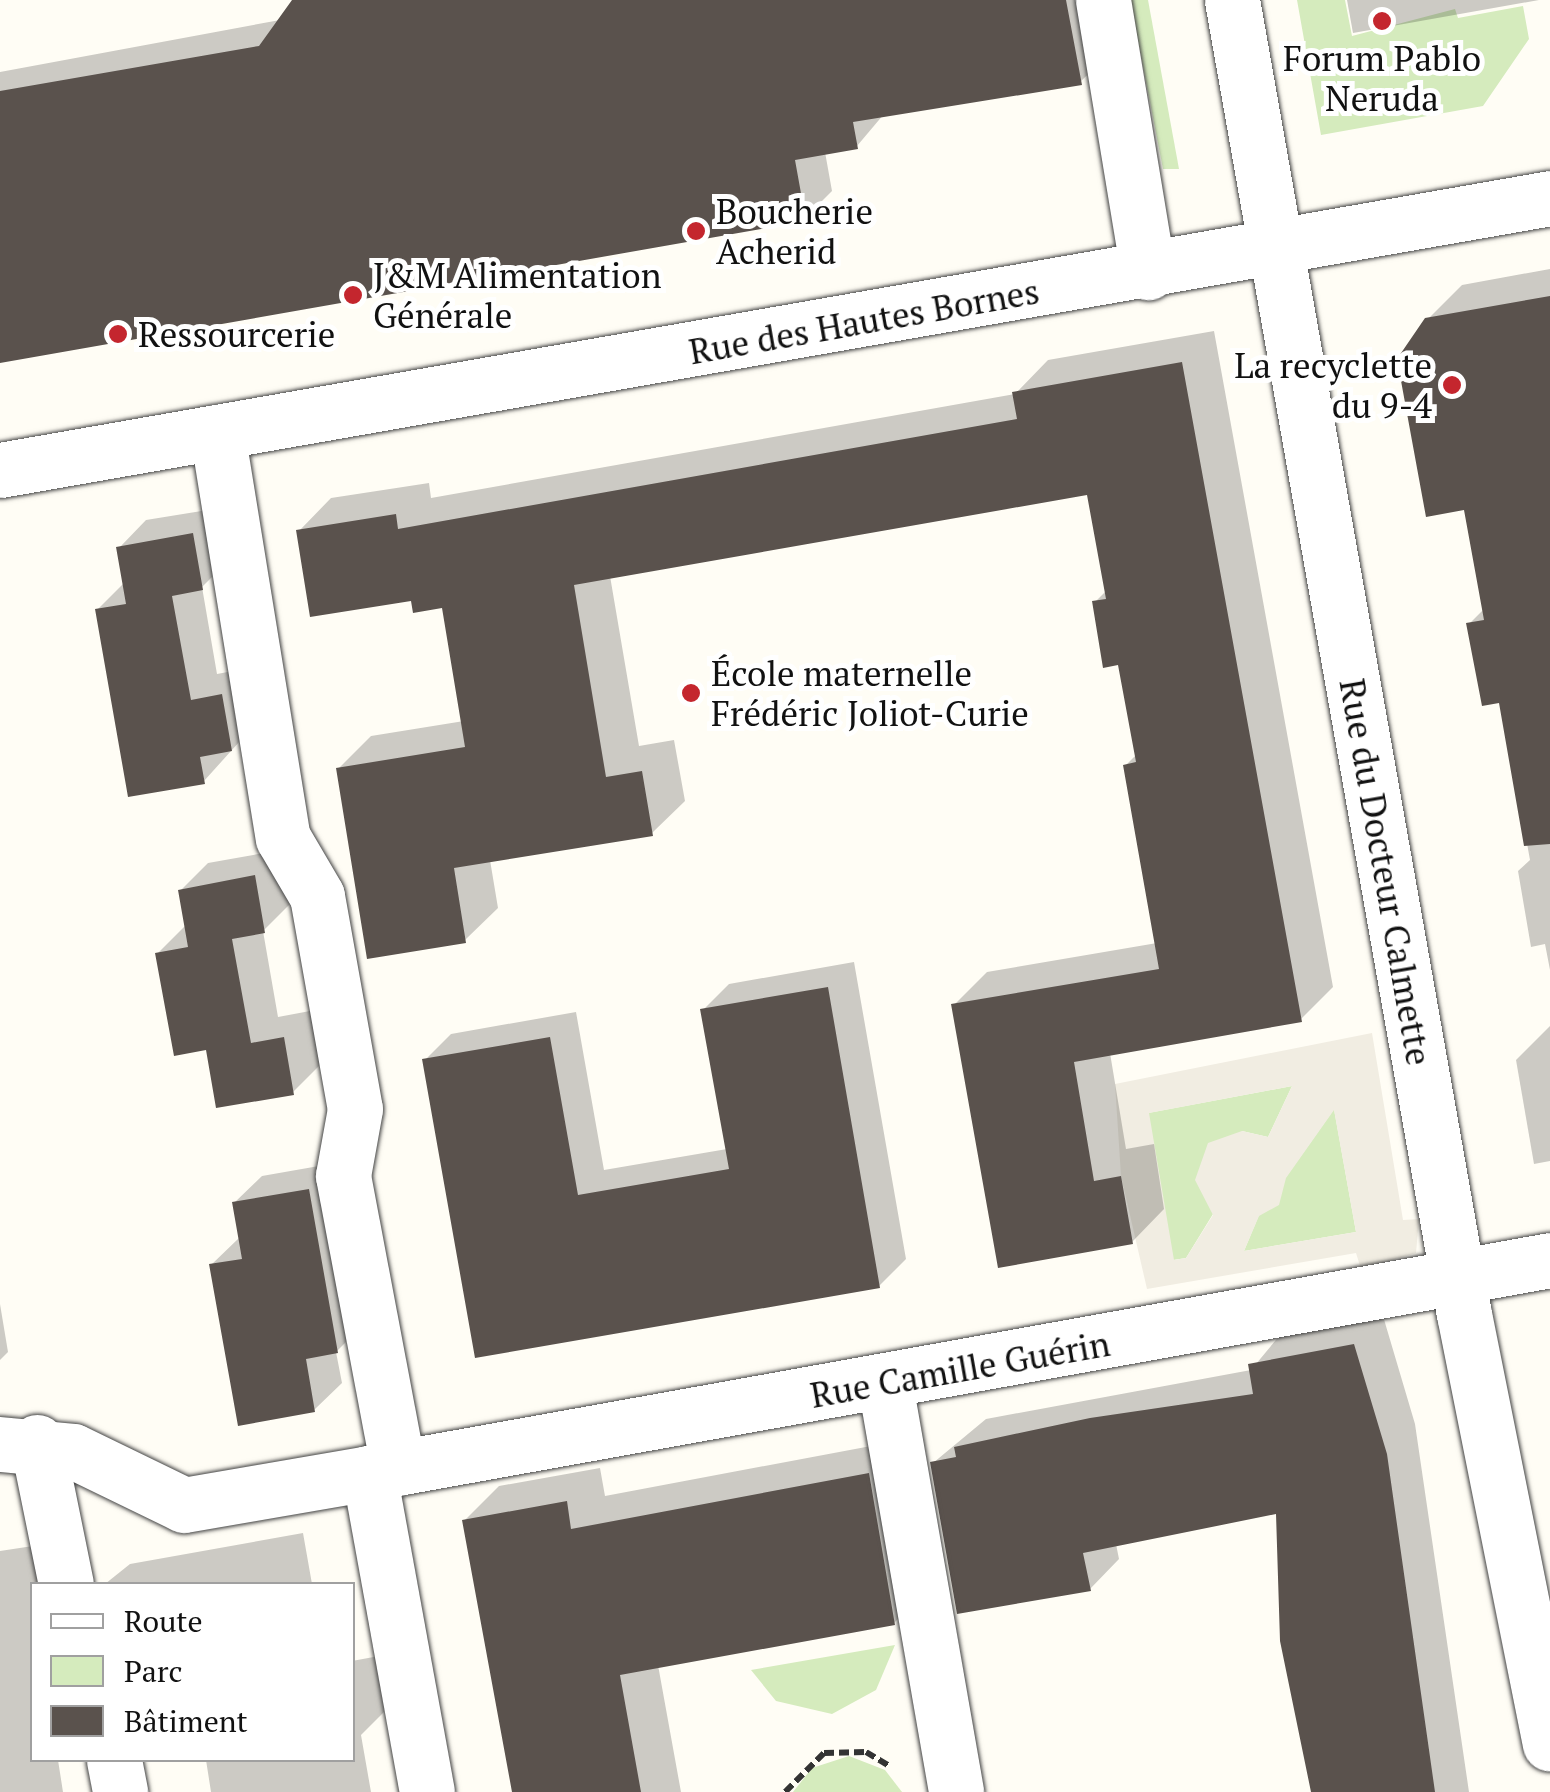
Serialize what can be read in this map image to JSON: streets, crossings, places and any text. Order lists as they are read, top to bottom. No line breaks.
{"streets":{"street":["Rue des Hautes Bornes","Rue du Docteur Calmette","Rue Camille Guérin"]},"crossings":[["Rue des Hautes Bornes","Rue du Docteur Calmette"],["Rue du Docteur Calmette","Rue Camille Guérin"]],"places":["Forum Pablo Neruda","Boucherie Acherid","J&M Alimentation Générale","Ressourcerie","La recyclette du 9-4","École maternelle Frédéric Joliot-Curie"],"legend":["Route","Parc","Bâtiment"]}
